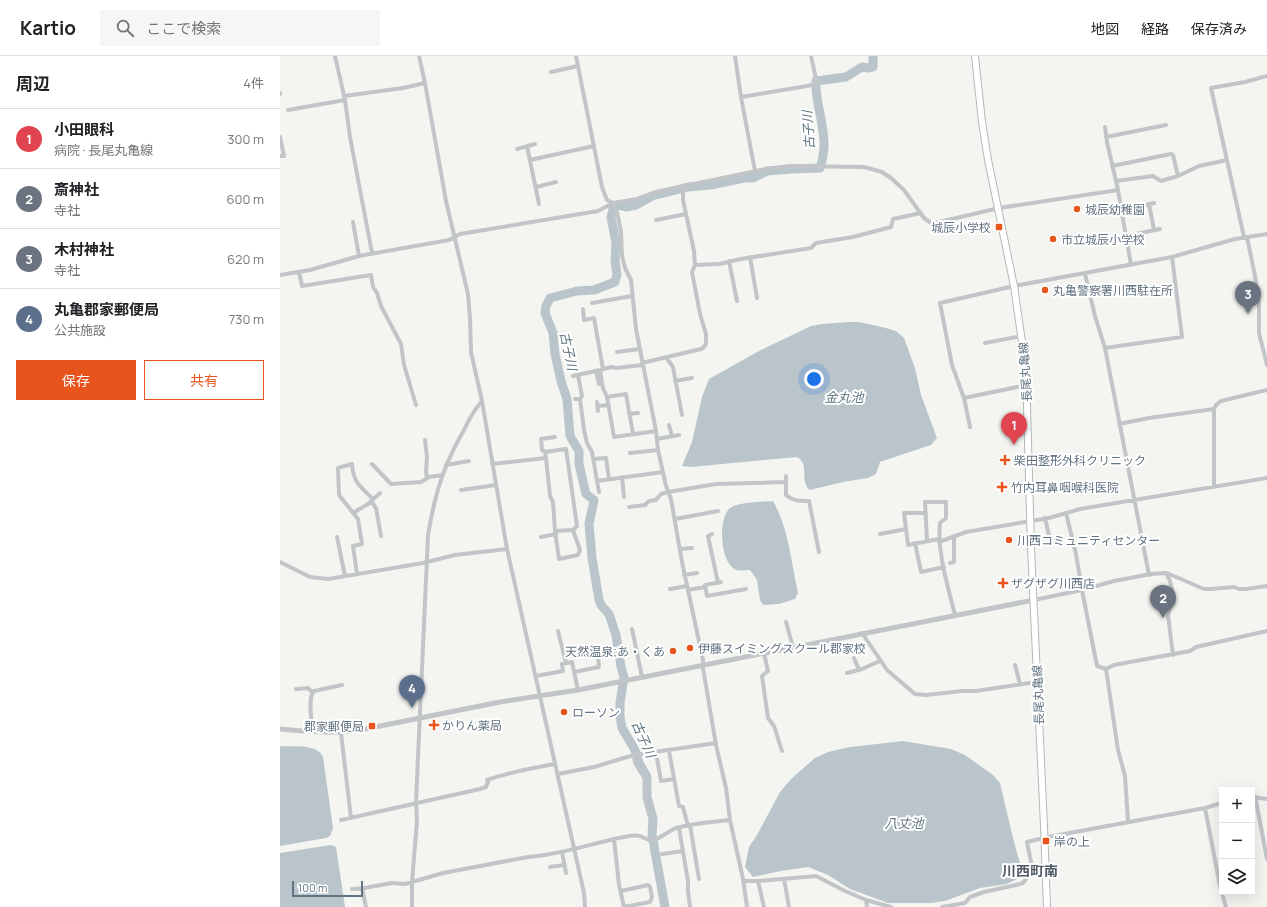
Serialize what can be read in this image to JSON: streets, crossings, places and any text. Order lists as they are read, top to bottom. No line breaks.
{"streets":{"main road":["長尾丸亀線"]},"districts":["川西町南"],"water":["古子川","金丸池","八丈池"],"places":{"other":["城辰幼稚園","市立城辰小学校","丸亀警察署川西駐在所","川西コミュニティセンター","伊藤スイミングスクール郡家校","天然温泉;あ・くあ","ローソン"],"transit":["城辰小学校","郡家郵便局","岸の上"],"health":["柴田整形外科クリニック","竹内耳鼻咽喉科医院","ザグザグ川西店","かりん薬局"]},"scale_bar":"100 m","page":{"header":"Kartio","search":"ここで検索","nav":["地図","経路","保存済み"],"heading":["周辺","4件"],"list":[{"mark":"1","name":"小田眼科","note":"病院 · 長尾丸亀線","value":"300 m"},{"mark":"2","name":"斎神社","note":"寺社","value":"600 m"},{"mark":"3","name":"木村神社","note":"寺社","value":"620 m"},{"mark":"4","name":"丸亀郡家郵便局","note":"公共施設","value":"730 m"}],"pins":["3","1","2","4"],"buttons":["保存","共有"],"map_buttons":["+","−"],"scale":"100 m"}}
